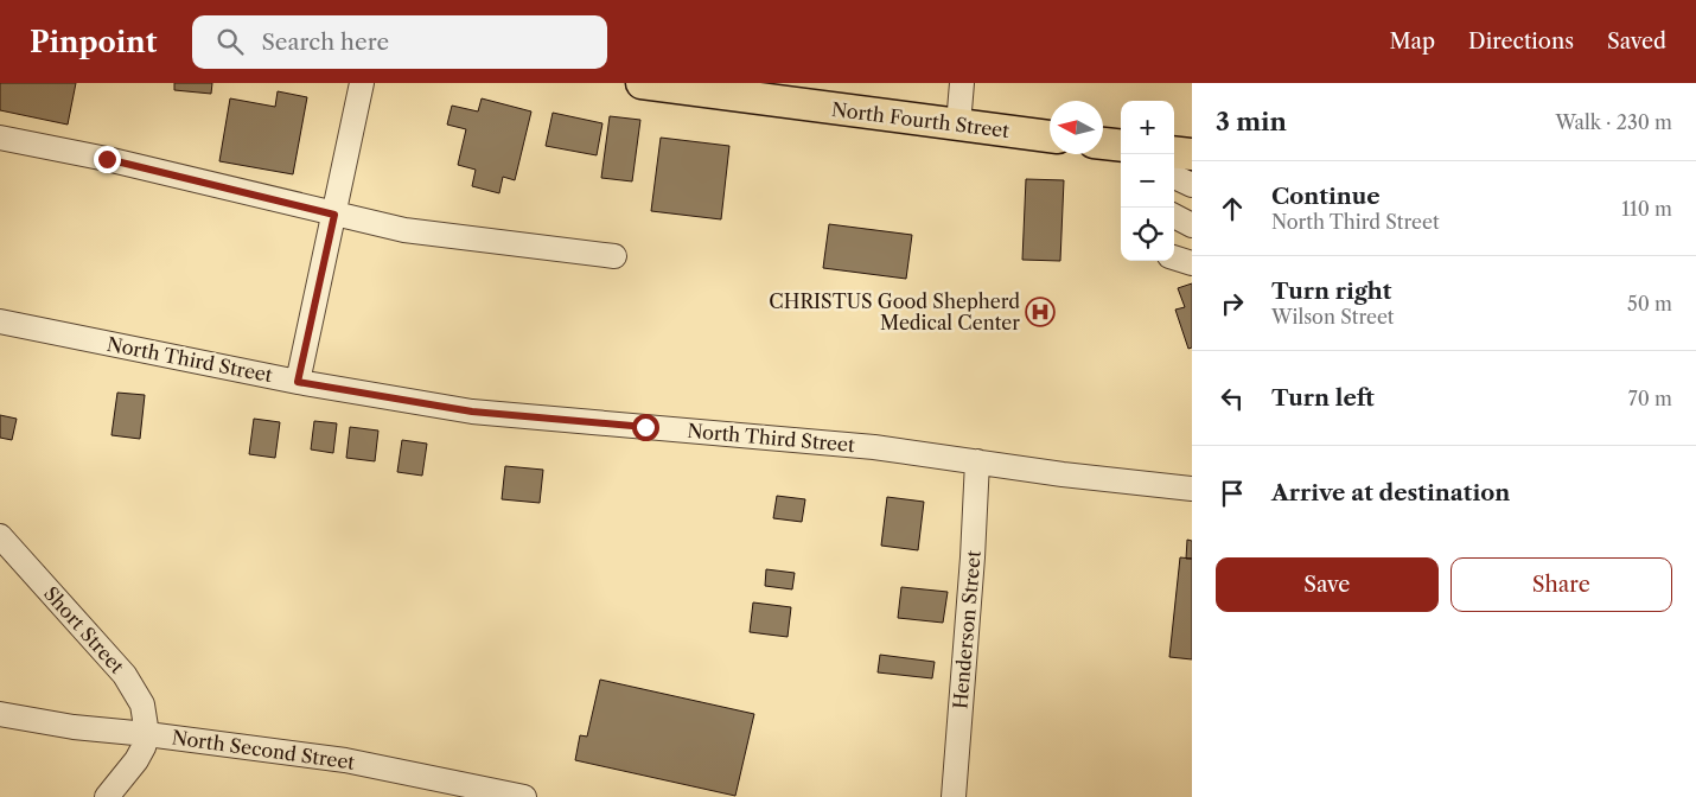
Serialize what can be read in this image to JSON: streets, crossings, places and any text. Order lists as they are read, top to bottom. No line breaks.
{"streets":{"main road":["North Fourth Street"],"street":["North Third Street","Short Street","Henderson Street","North Second Street"]},"crossings":[["North Third Street","Henderson Street"],["Short Street","North Second Street"]],"places":{"hospital":["CHRISTUS Good Shepherd Medical Center"]},"north":"left","page":{"header":"Pinpoint","search":"Search here","nav":["Map","Directions","Saved"],"heading":["3 min","Walk · 230 m"],"map_buttons":["+","−"],"list":[["Continue","North Third Street","110 m"],["Turn right","Wilson Street","50 m"],["Turn left","70 m"],"Arrive at destination"],"buttons":["Save","Share"]}}
